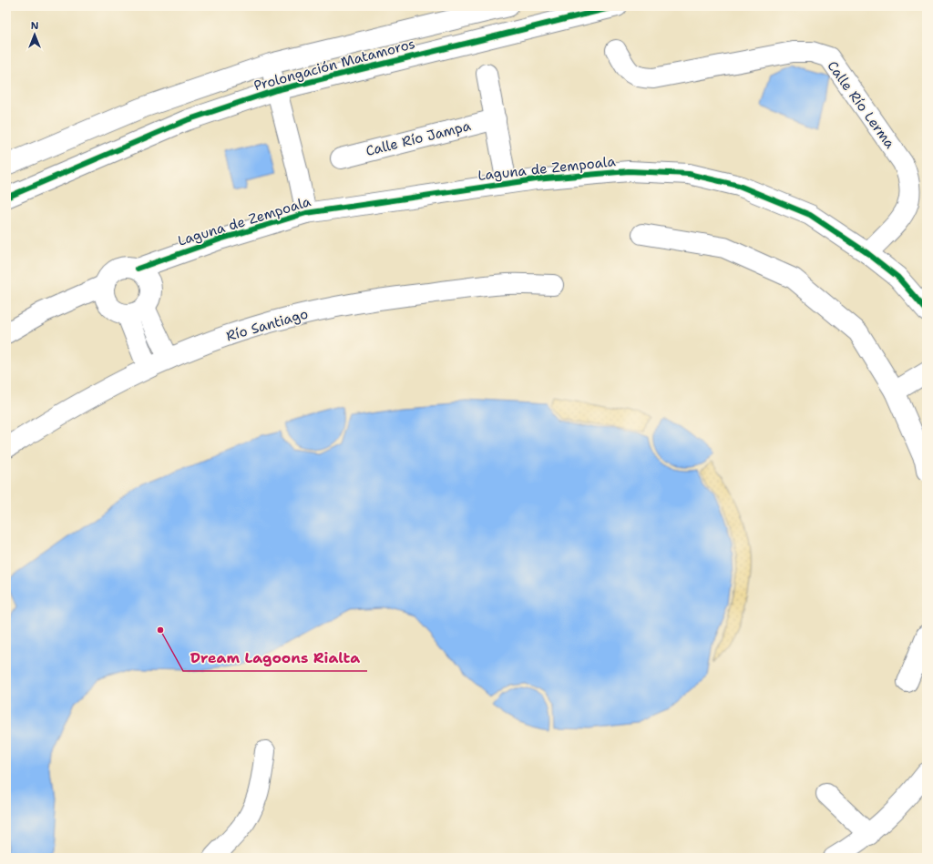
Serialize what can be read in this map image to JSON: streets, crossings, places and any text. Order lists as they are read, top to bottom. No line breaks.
{"streets":{"street":["Prolongación Matamoros","Calle Río Lerma","Calle Río Jampa","Laguna de Zempoala","Río Santiago"]},"crossings":[["Calle Río Lerma","Laguna de Zempoala"]],"places":["Dream Lagoons Rialta"],"north":"top"}
